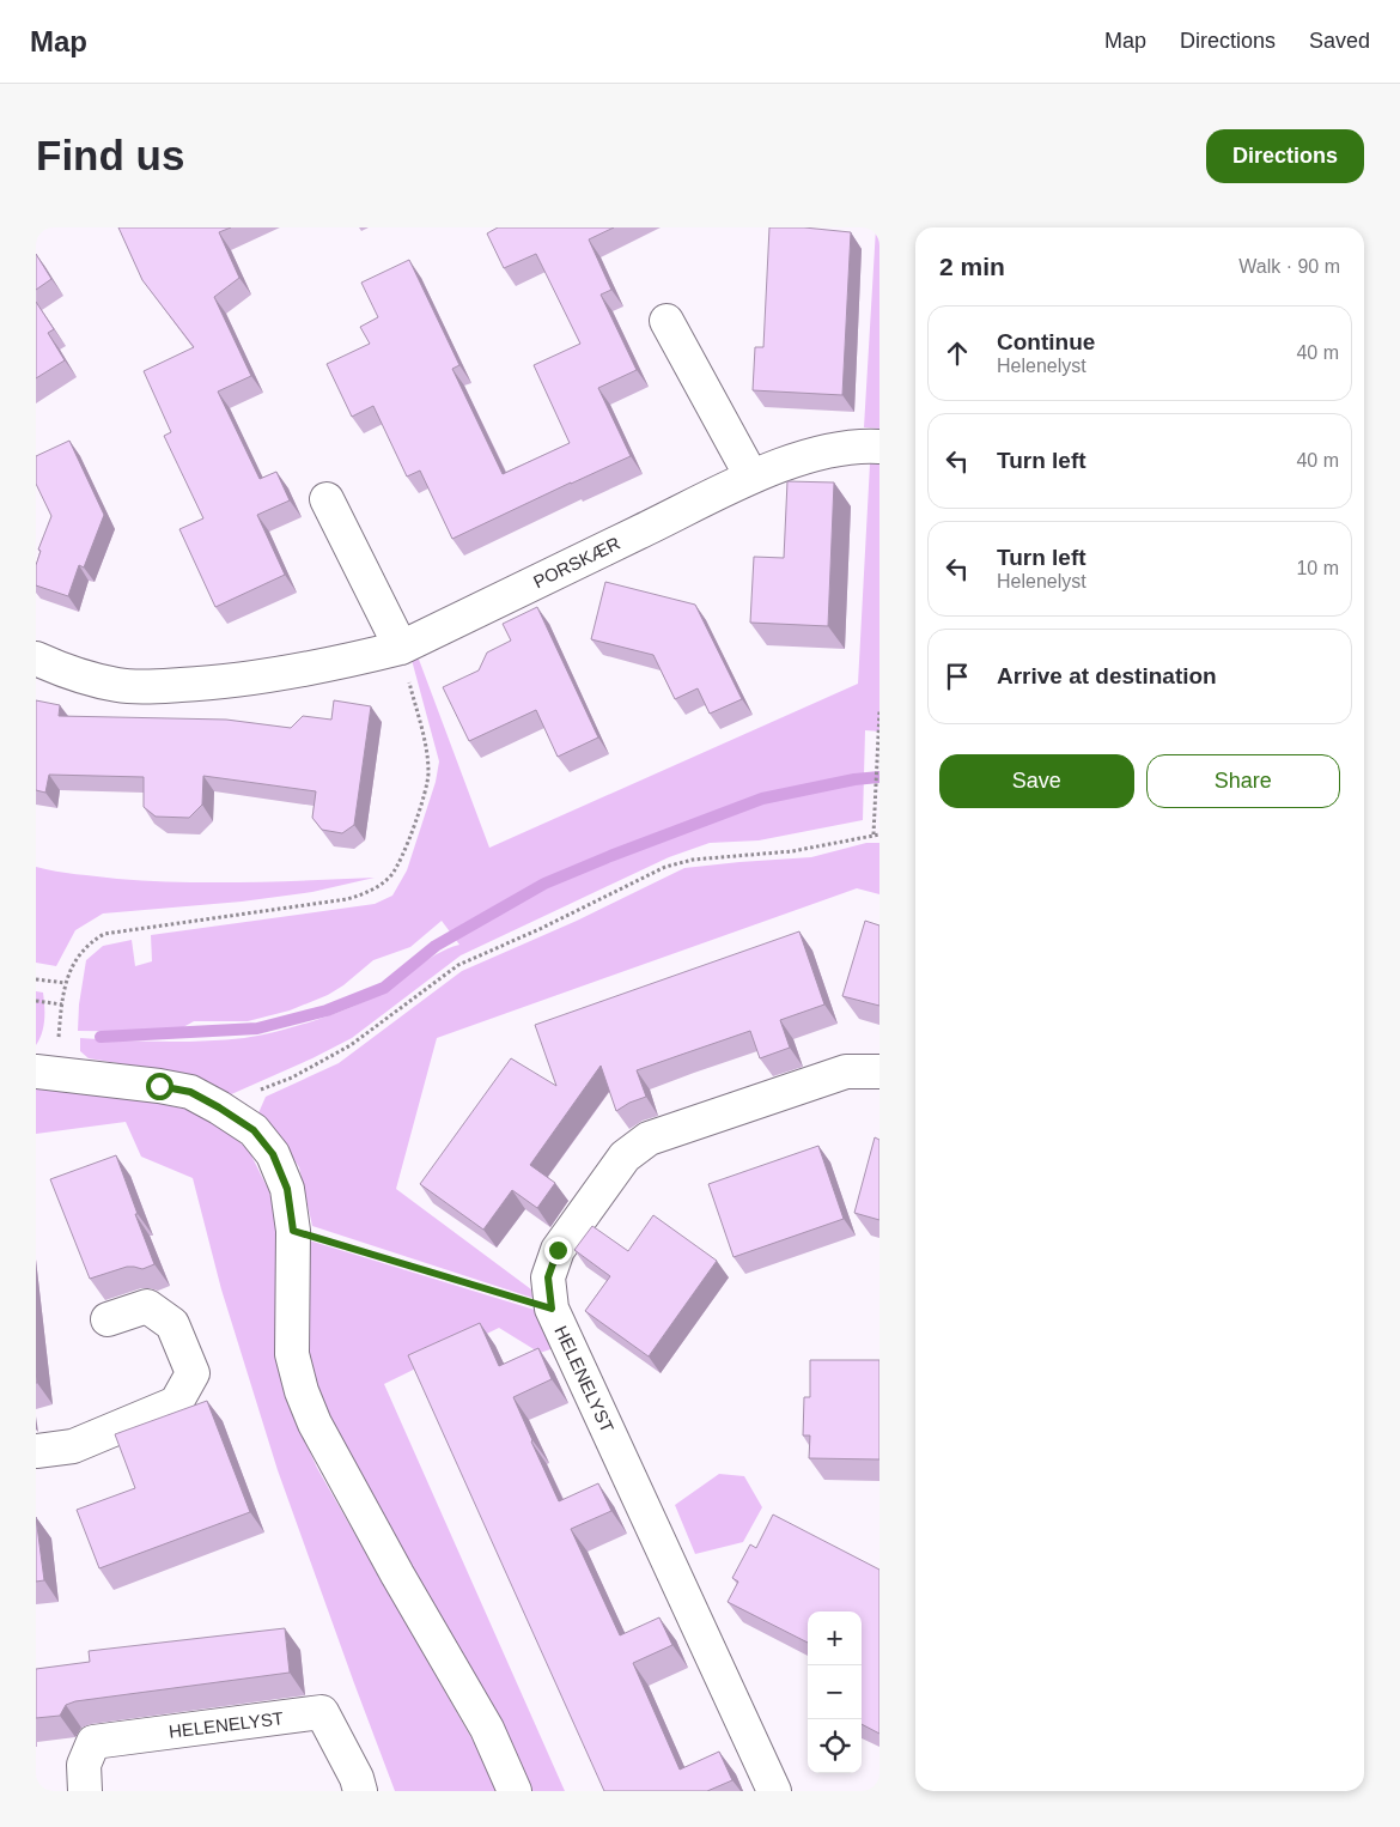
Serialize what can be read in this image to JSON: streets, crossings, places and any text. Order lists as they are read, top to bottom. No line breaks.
{"streets":{"street":["PORSKÆR","HELENELYST"]},"page":{"header":"Map","nav":["Map","Directions","Saved"],"buttons":["Directions",["Save","Share"]],"title":"Find us","heading":["2 min","Walk · 90 m"],"list":[["Continue","Helenelyst","40 m"],["Turn left","40 m"],["Turn left","Helenelyst","10 m"],"Arrive at destination"],"map_buttons":["+","−"]}}
